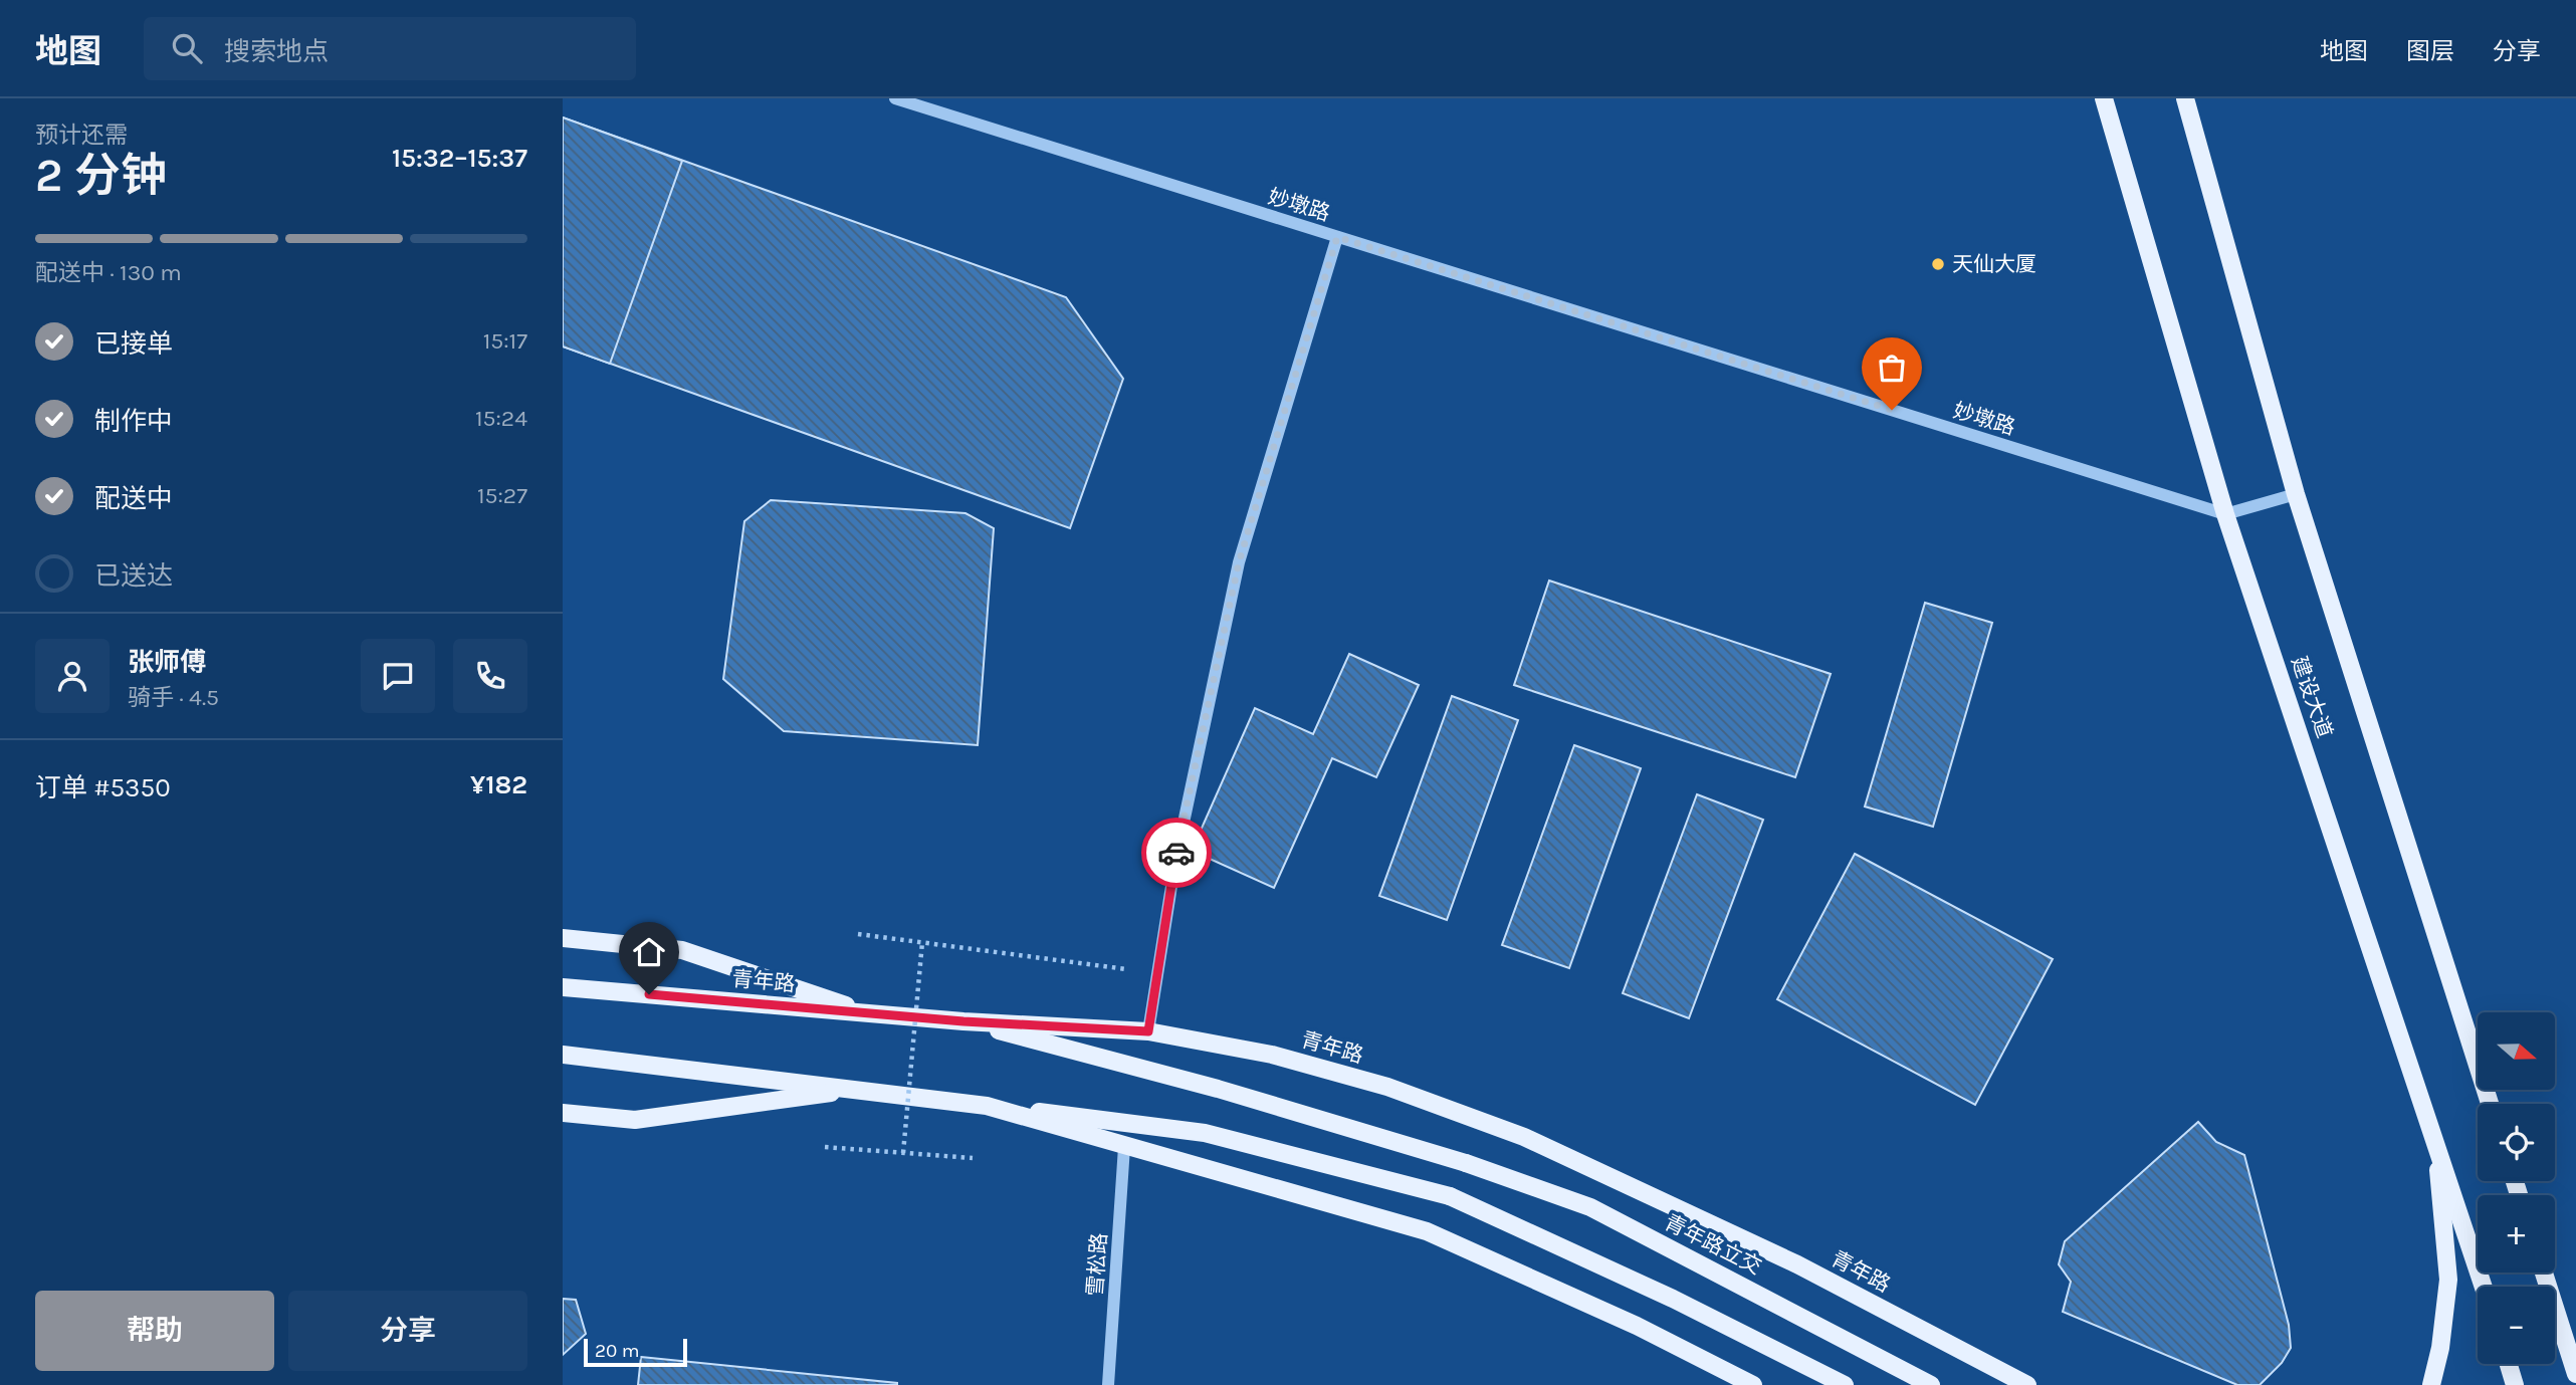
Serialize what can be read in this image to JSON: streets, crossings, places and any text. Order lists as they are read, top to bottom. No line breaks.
{"streets":{"main road":["建设大道","青年路","青年路立交"],"street":["妙墩路","雪松路"]},"crossings":[["妙墩路","建设大道"],["青年路","青年路立交"]],"places":["天仙大厦"],"scale_bar":"20 m","north":"right","page":{"header":"地图","search":"搜索地点","nav":["地图","图层","分享"],"heading":["2 分钟","预计还需","15:32–15:37"],"panel":["张师傅","骑手 · 4.5","订单 #5350","¥182"],"bar":"配送中 · 130 m","list":[["已接单","15:17"],["制作中","15:24"],["配送中","15:27"],"已送达"],"map_buttons":["+","−"],"buttons":["帮助","分享"],"scale":"20 m"}}
